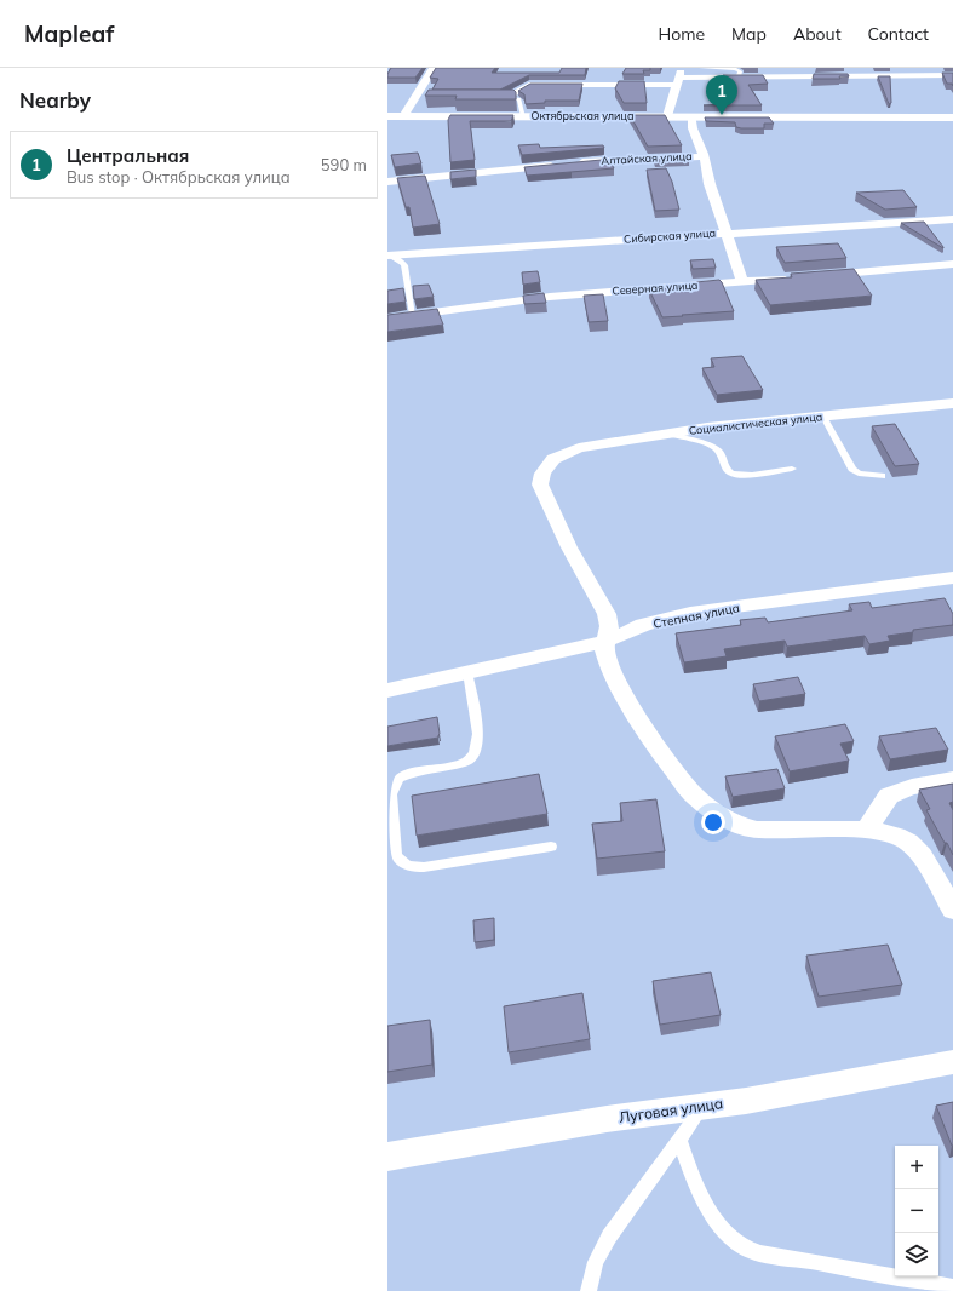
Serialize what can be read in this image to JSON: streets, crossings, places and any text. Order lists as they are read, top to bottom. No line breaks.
{"streets":{"street":["Октябрьская улица","Алтайская улица","Сибирская улица","Северная улица","Социалистическая улица","Степная улица","Луговая улица"]},"crossings":[["Социалистическая улица","Степная улица"]],"page":{"header":"Mapleaf","nav":["Home","Map","About","Contact"],"heading":"Nearby","pins":"1","list":[{"mark":"1","name":"Центральная","note":"Bus stop · Октябрьская улица","value":"590 m"}],"map_buttons":["+","−"]}}
